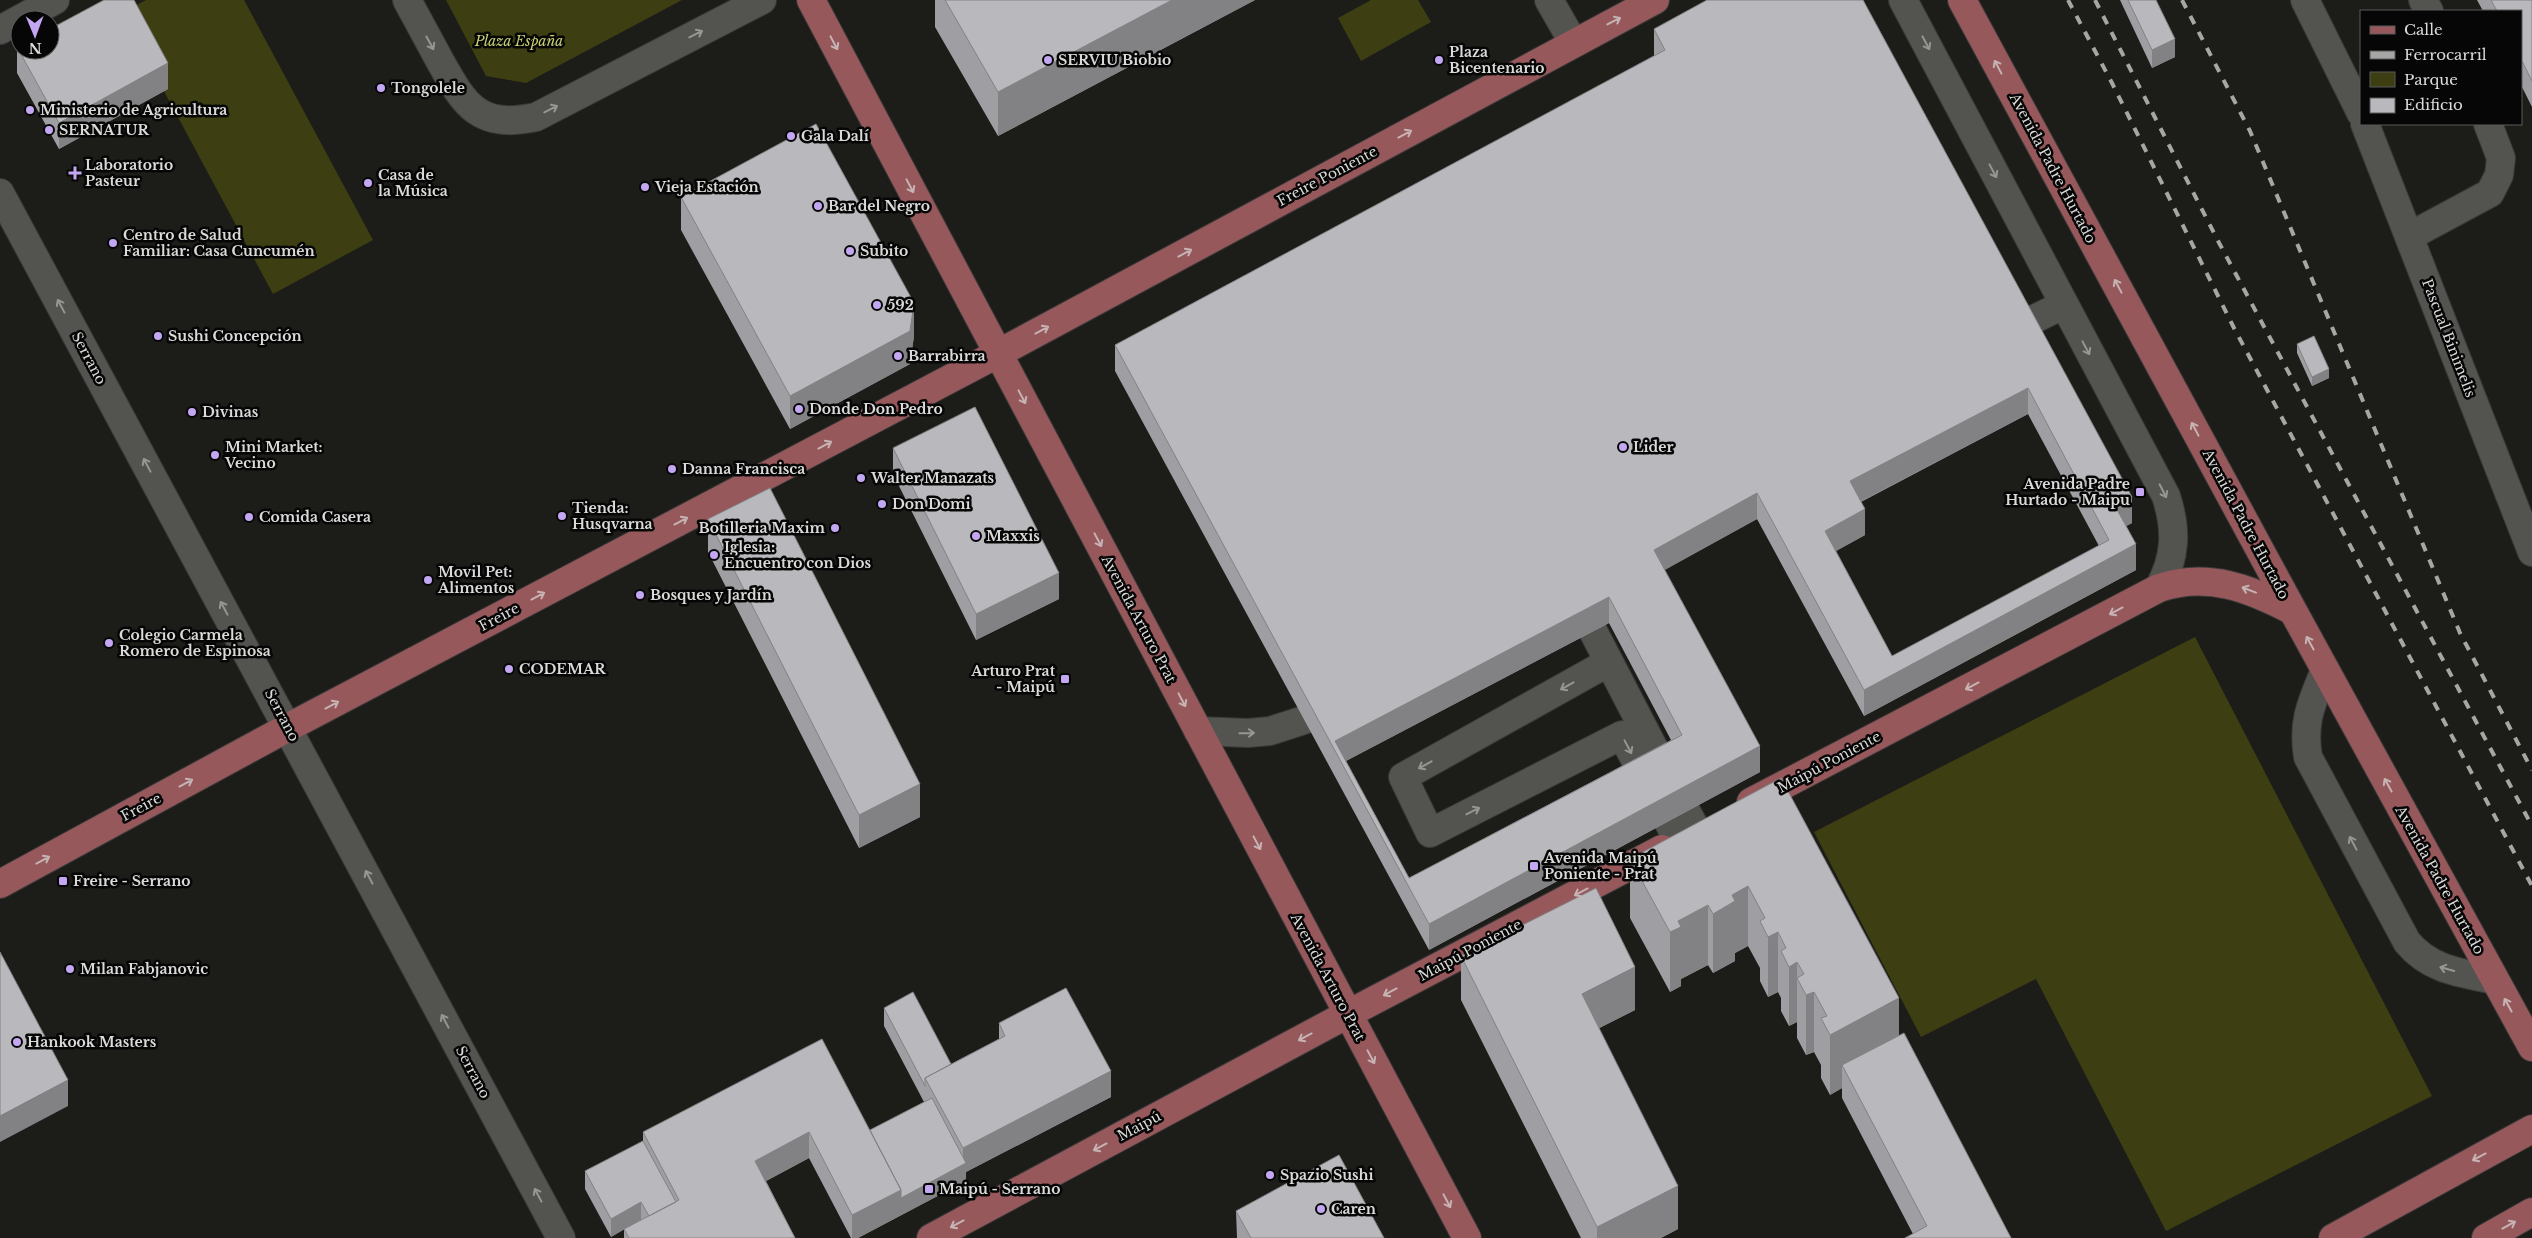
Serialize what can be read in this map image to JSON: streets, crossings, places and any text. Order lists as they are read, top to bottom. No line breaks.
{"streets":{"main road":["Avenida Padre Hurtado","Freire Poniente","Freire","Avenida Arturo Prat","Maipú Poniente","Maipú"],"street":["Pascual Binimelis","Serrano"]},"crossings":[["Avenida Padre Hurtado","Maipú Poniente"],["Freire Poniente","Freire"],["Freire Poniente","Avenida Arturo Prat"],["Serrano","Freire"],["Freire","Avenida Arturo Prat"],["Avenida Arturo Prat","Maipú Poniente"],["Avenida Arturo Prat","Maipú"],["Maipú Poniente","Maipú"]],"one_way":["Avenida Padre Hurtado","Freire Poniente","Serrano","Freire","Avenida Arturo Prat","Maipú Poniente","Maipú"],"parks":["Plaza España"],"places":{"other":["SERVIU Biobio","Plaza Bicentenario","Tongolele","Ministerio de Agricultura","SERNATUR","Gala Dalí","Casa de la Música","Vieja Estación","Bar del Negro","Centro de Salud Familiar: Casa Cuncumén","Subito","592","Sushi Concepción","Barrabirra","Donde Don Pedro","Divinas","Lider","Mini Market: Vecino","Danna Francisca","Walter Manazats","Don Domi","Tienda: Husqvarna","Comida Casera","Botilleria Maxim","Maxxis","Iglesia: Encuentro con Dios","Movil Pet: Alimentos","Bosques y Jardín","Colegio Carmela Romero de Espinosa","CODEMAR","Milan Fabjanovic","Hankook Masters","Spazio Sushi","Caren"],"health":["Laboratorio Pasteur"],"transit":["Avenida Padre Hurtado - Maipu","Arturo Prat - Maipú","Avenida Maipú Poniente - Prat","Freire - Serrano","Maipú - Serrano"]},"legend":["Calle","Ferrocarril","Parque","Edificio"],"north":"bottom"}
